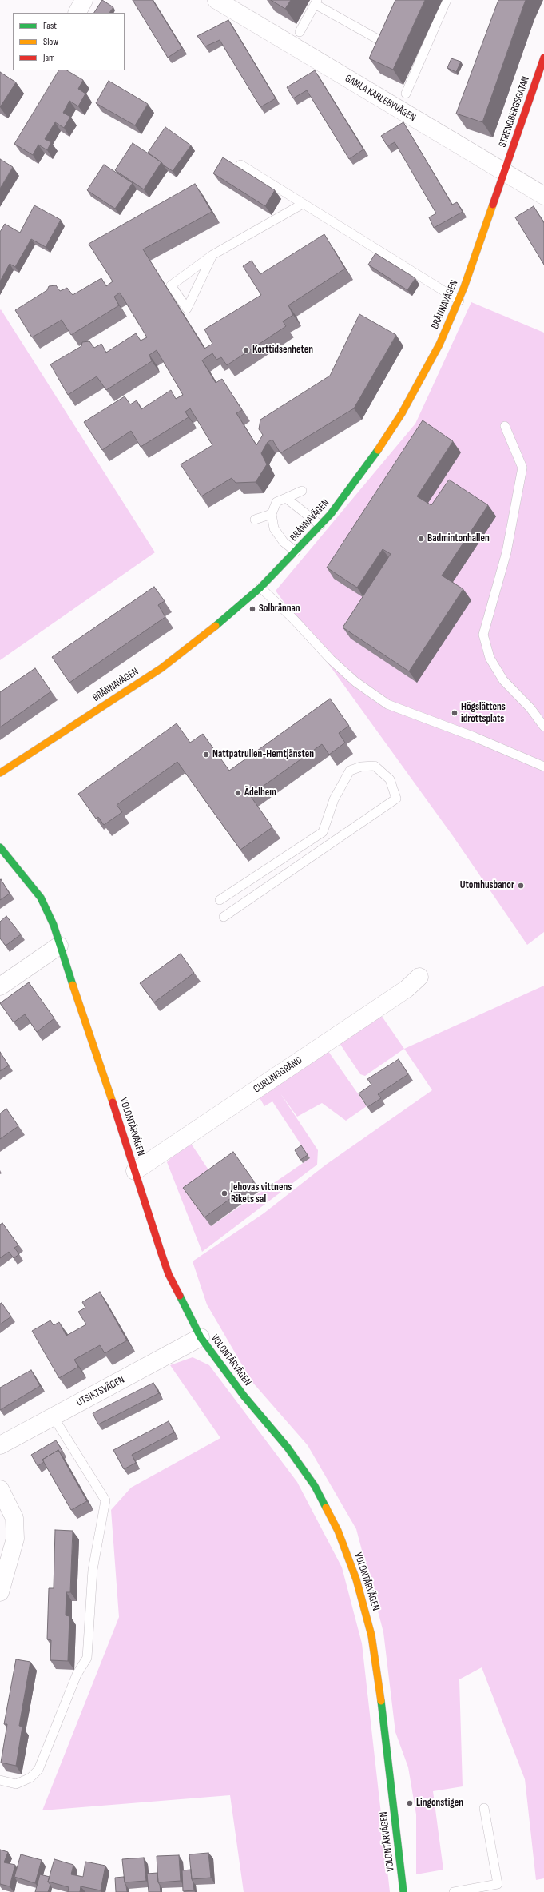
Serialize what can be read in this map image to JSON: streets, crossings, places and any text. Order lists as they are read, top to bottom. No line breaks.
{"streets":{"street":["GAMLA KARLEBYVÄGEN","STRENGBERGSGATAN","BRÄNNAVÄGEN","CURLINGGRÄND","VOLONTÄRVÄGEN","UTSIKTSVÄGEN"]},"crossings":[["GAMLA KARLEBYVÄGEN","STRENGBERGSGATAN"],["GAMLA KARLEBYVÄGEN","BRÄNNAVÄGEN"],["STRENGBERGSGATAN","BRÄNNAVÄGEN"],["CURLINGGRÄND","VOLONTÄRVÄGEN"],["VOLONTÄRVÄGEN","UTSIKTSVÄGEN"]],"places":["Korttidsenheten","Badmintonhallen","Solbrännan","Högslättens idrottsplats","Nattpatrullen-Hemtjänsten","Ädelhem","Utomhusbanor","Jehovas vittnens Rikets sal","Lingonstigen"],"legend":["Fast","Slow","Jam"]}
